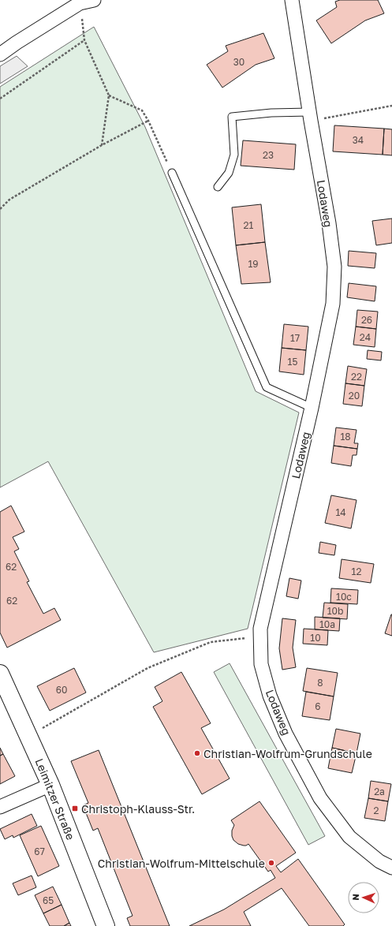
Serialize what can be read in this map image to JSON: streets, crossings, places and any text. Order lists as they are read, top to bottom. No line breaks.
{"streets":{"street":["Lodaweg","Leimitzer Straße"]},"places":{"other":["Christian-Wolfrum-Grundschule","Christian-Wolfrum-Mittelschule"],"transit":["Christoph-Klauss-Str."]},"house_numbers":["30","34","23","21","19","26","24","17","15","22","20","18","14","62","12","10c","62","10b","10a","10","8","60","6","2a","2","67","65"],"north":"left"}
